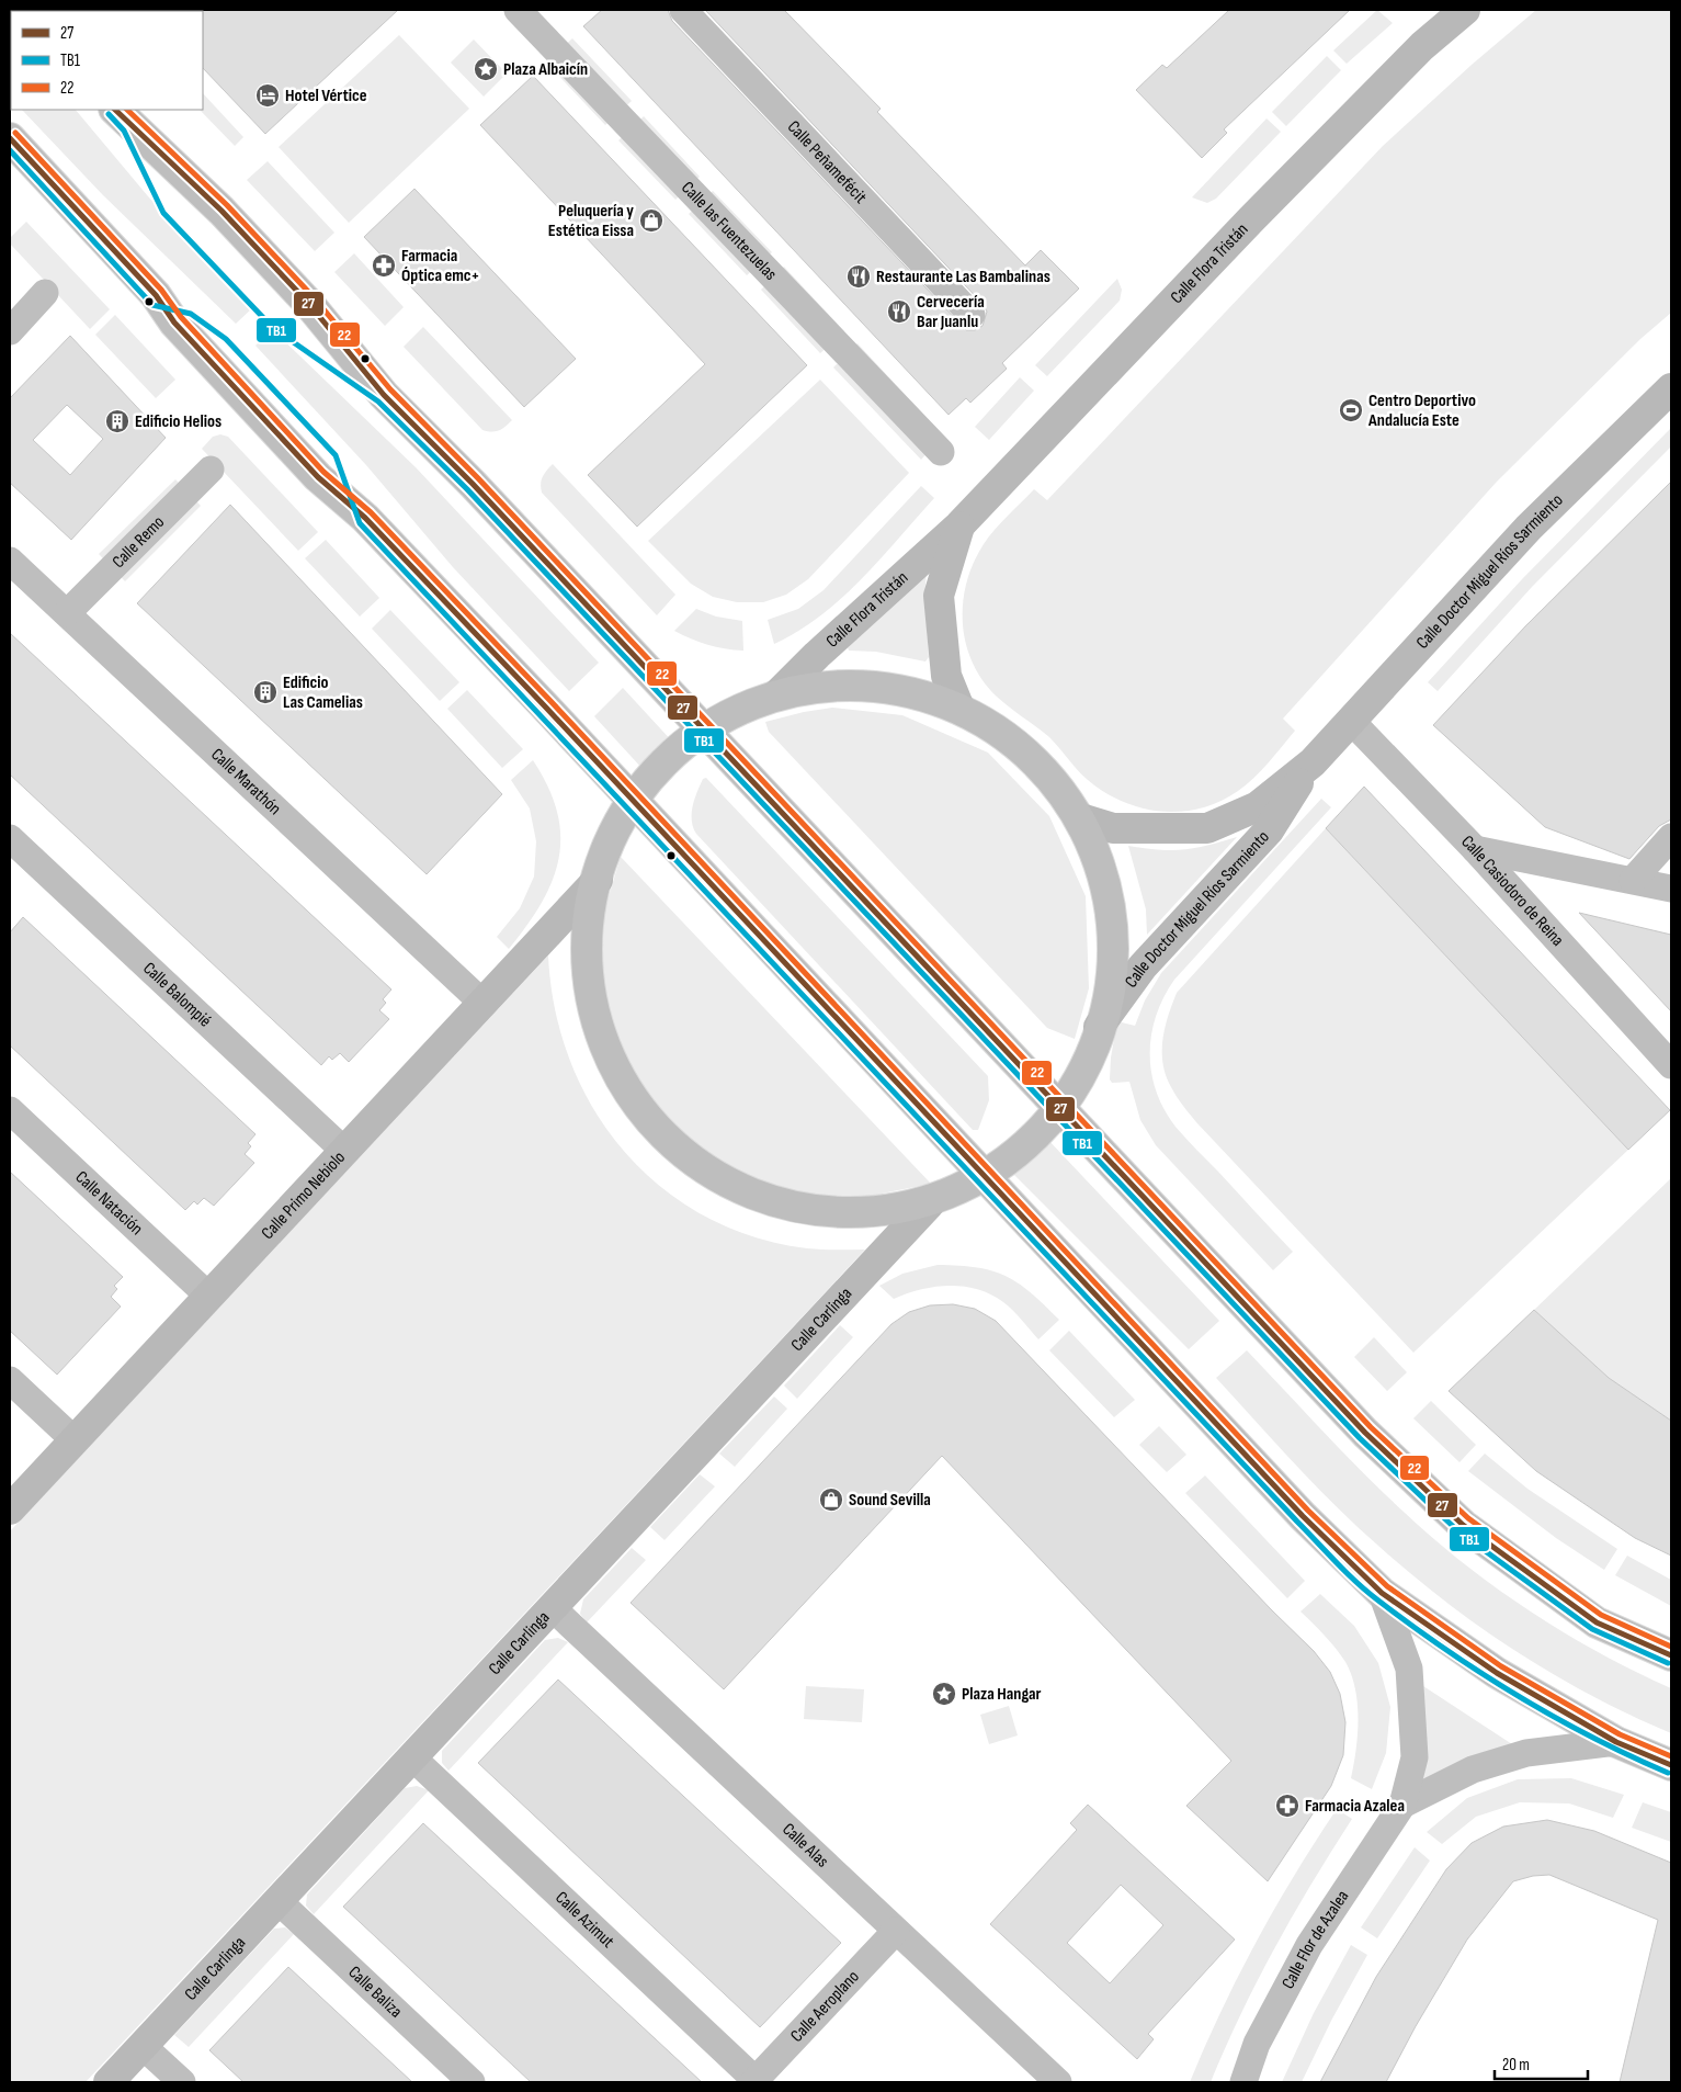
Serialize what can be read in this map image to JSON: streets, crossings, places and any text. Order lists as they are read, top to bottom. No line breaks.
{"streets":{"street":["Calle Peñamefécit","Calle las Fuentezuelas","Calle Flora Tristán","Calle Remo","Calle Doctor Miguel Ríos Sarmiento","Calle Marathón","Calle Casiodoro de Reina","Calle Balompié","Calle Primo Nebiolo","Calle Natación","Calle Carlinga","Calle Alas","Calle Azimut","Calle Flor de Azalea","Calle Baliza","Calle Aeroplano"]},"crossings":[["Calle Remo","Calle Marathón"],["Calle Doctor Miguel Ríos Sarmiento","Calle Casiodoro de Reina"],["Calle Marathón","Calle Primo Nebiolo"],["Calle Balompié","Calle Primo Nebiolo"],["Calle Primo Nebiolo","Calle Natación"],["Calle Carlinga","Calle Alas"],["Calle Carlinga","Calle Azimut"],["Calle Carlinga","Calle Baliza"],["Calle Alas","Calle Aeroplano"],["Calle Azimut","Calle Aeroplano"]],"places":{"place":["Plaza Albaicín","Plaza Hangar"],"hotel":["Hotel Vértice"],"shop":["Peluquería y Estética Eissa","Sound Sevilla"],"pharmacy":["Farmacia Óptica emc+","Farmacia Azalea"],"restaurant":["Restaurante Las Bambalinas","Cervecería Bar Juanlu"],"sports":["Centro Deportivo Andalucía Este"],"building":["Edificio Helios","Edificio Las Camelias"]},"lines":["transit line 27","transit line 22","transit line TB1"],"legend":["27","TB1","22"],"scale_bar":"20 m"}
